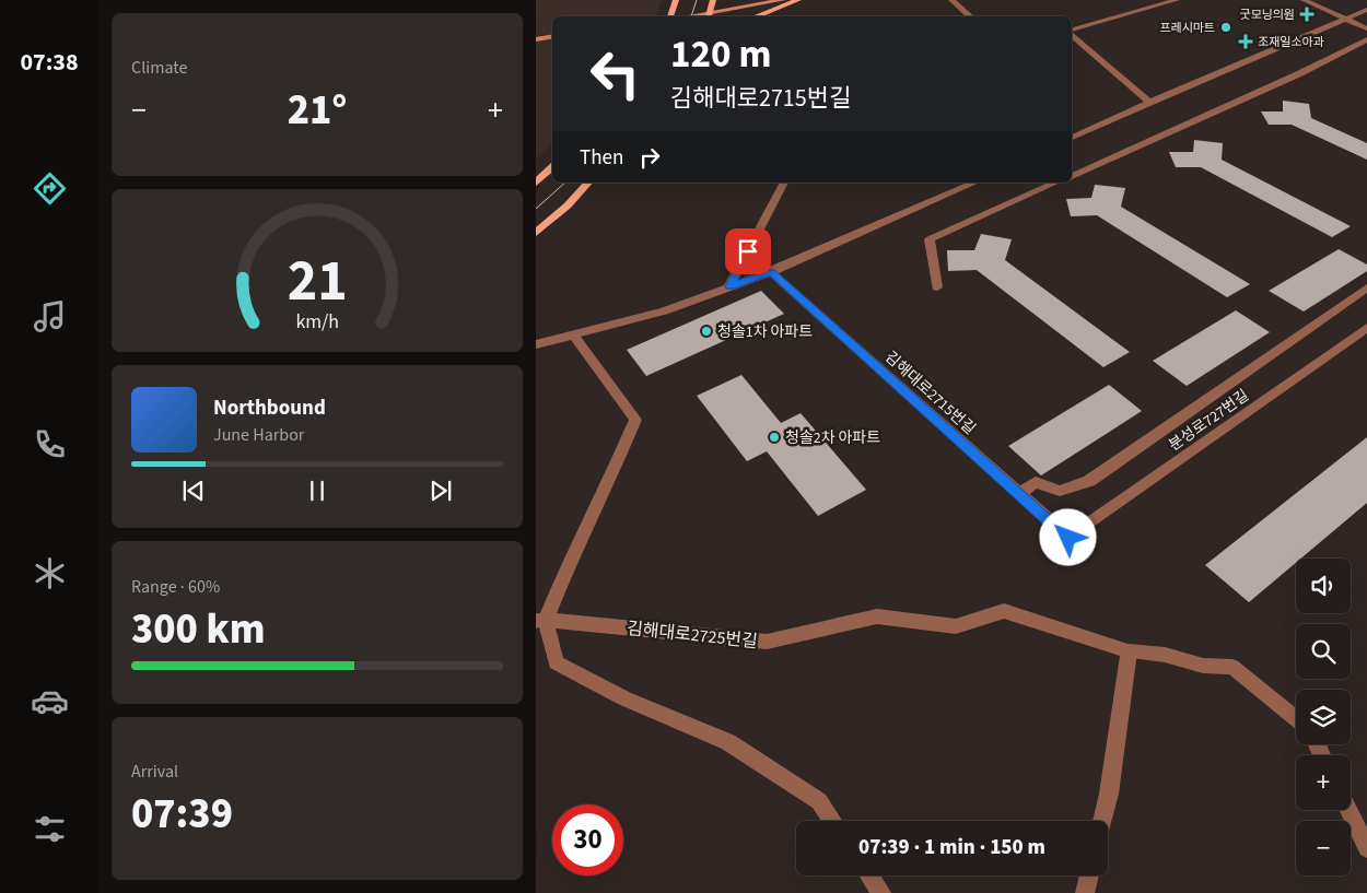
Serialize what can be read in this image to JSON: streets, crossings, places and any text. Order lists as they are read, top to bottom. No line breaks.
{"streets":{"street":["김해대로2715번길","분성로727번길","김해대로2725번길"]},"crossings":[["김해대로2715번길","분성로727번길"]],"places":{"health":["굿모닝의원","조재일소아과"],"other":["프레시마트","청솔1차 아파트","청솔2차 아파트"]},"page":{"tabs":"07:38","tile":["Climate",["Range · 60%","300 km"],["Arrival","07:39"]],"turn":["120 m","김해대로2715번길"],"heat":["−","21°","+"],"then":"Then","song":["Northbound","June Harbor"],"map_buttons":["+","−"],"limit":"30","trip":"07:39 · 1 min · 150 m","gauge":["21","km/h"]}}
